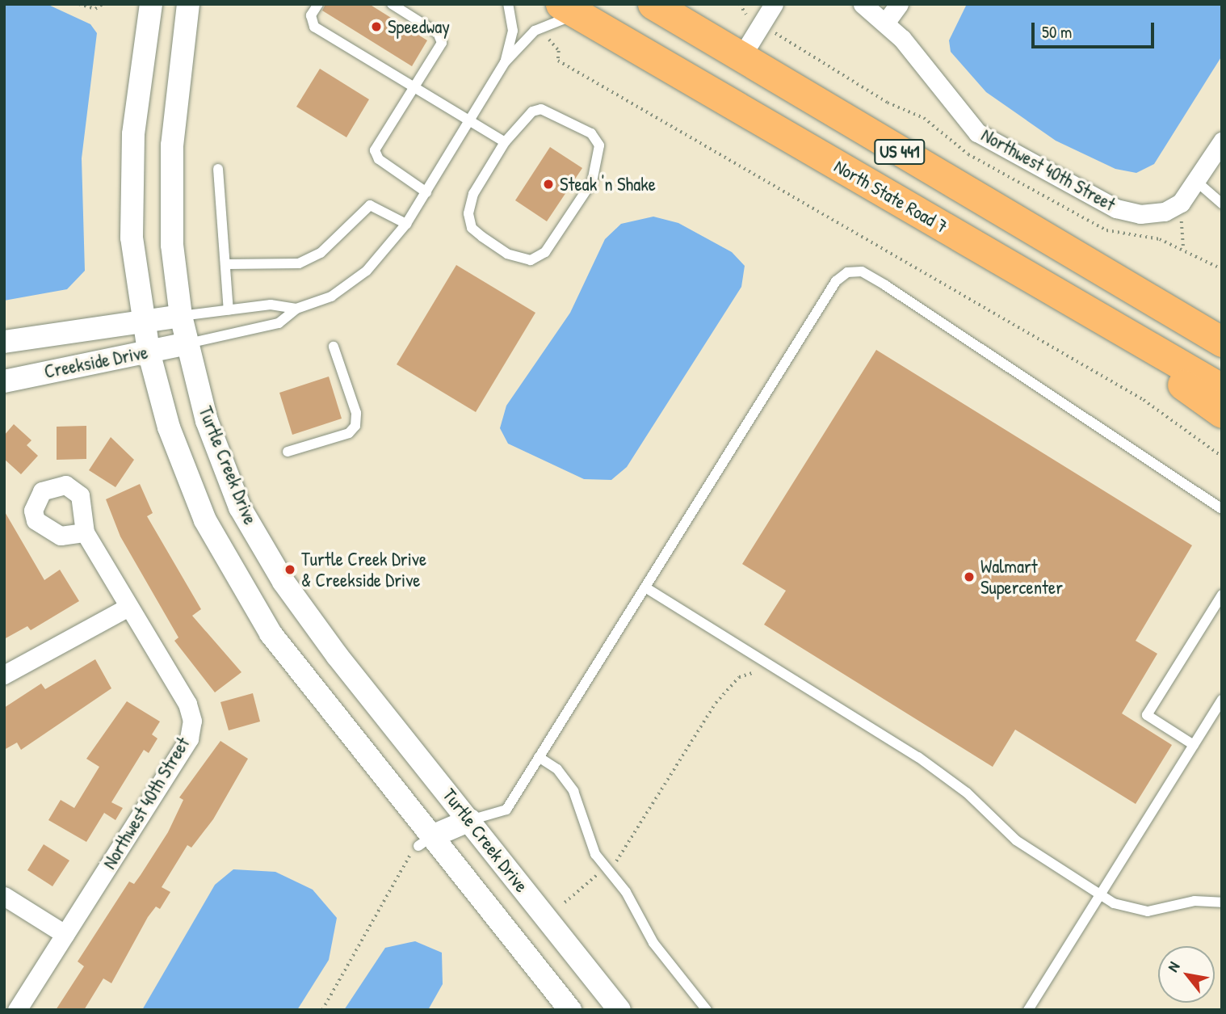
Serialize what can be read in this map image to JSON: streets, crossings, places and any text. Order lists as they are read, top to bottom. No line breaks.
{"streets":{"main road":["US 441","North State Road 7"],"street":["Northwest 40th Street","Creekside Drive","Turtle Creek Drive"]},"crossings":[["Creekside Drive","Turtle Creek Drive"]],"places":["Speedway","Steak 'n Shake","Turtle Creek Drive & Creekside Drive","Walmart Supercenter"],"scale_bar":"50 m","north":"top left"}
